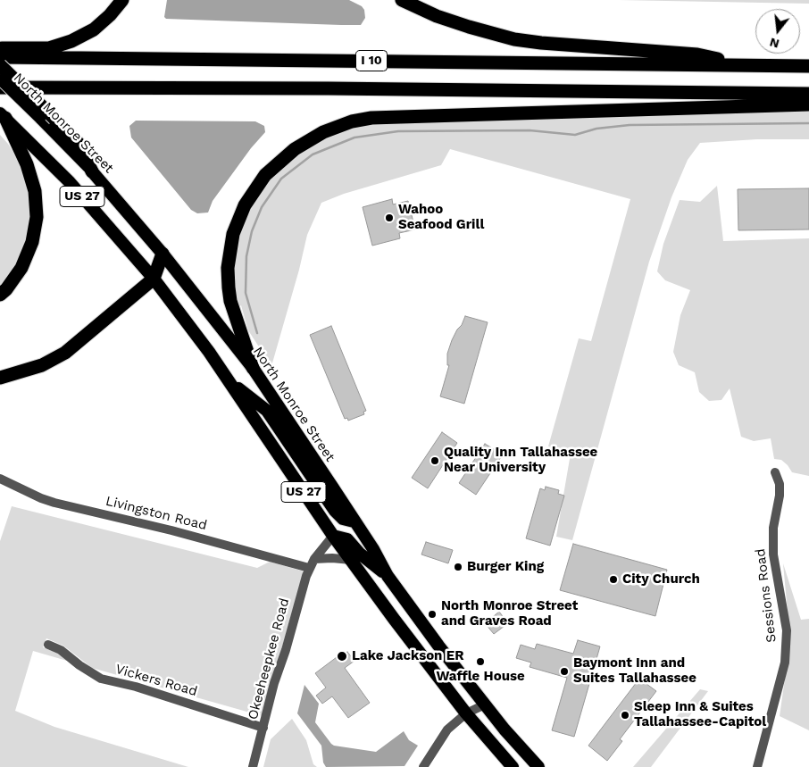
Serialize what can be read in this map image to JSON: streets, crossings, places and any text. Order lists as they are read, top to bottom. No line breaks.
{"streets":{"highway":["I 10","North Monroe Street","US 27"],"street":["Livingston Road","Sessions Road","Okeeheepkee Road","Vickers Road"]},"crossings":[["US 27","Okeeheepkee Road"],["Livingston Road","Okeeheepkee Road"],["Okeeheepkee Road","Vickers Road"]],"places":["Wahoo Seafood Grill","Quality Inn Tallahassee Near University","Burger King","City Church","North Monroe Street and Graves Road","Lake Jackson ER","Waffle House","Baymont Inn and Suites Tallahassee","Sleep Inn & Suites Tallahassee-Capitol"],"north":"bottom"}
